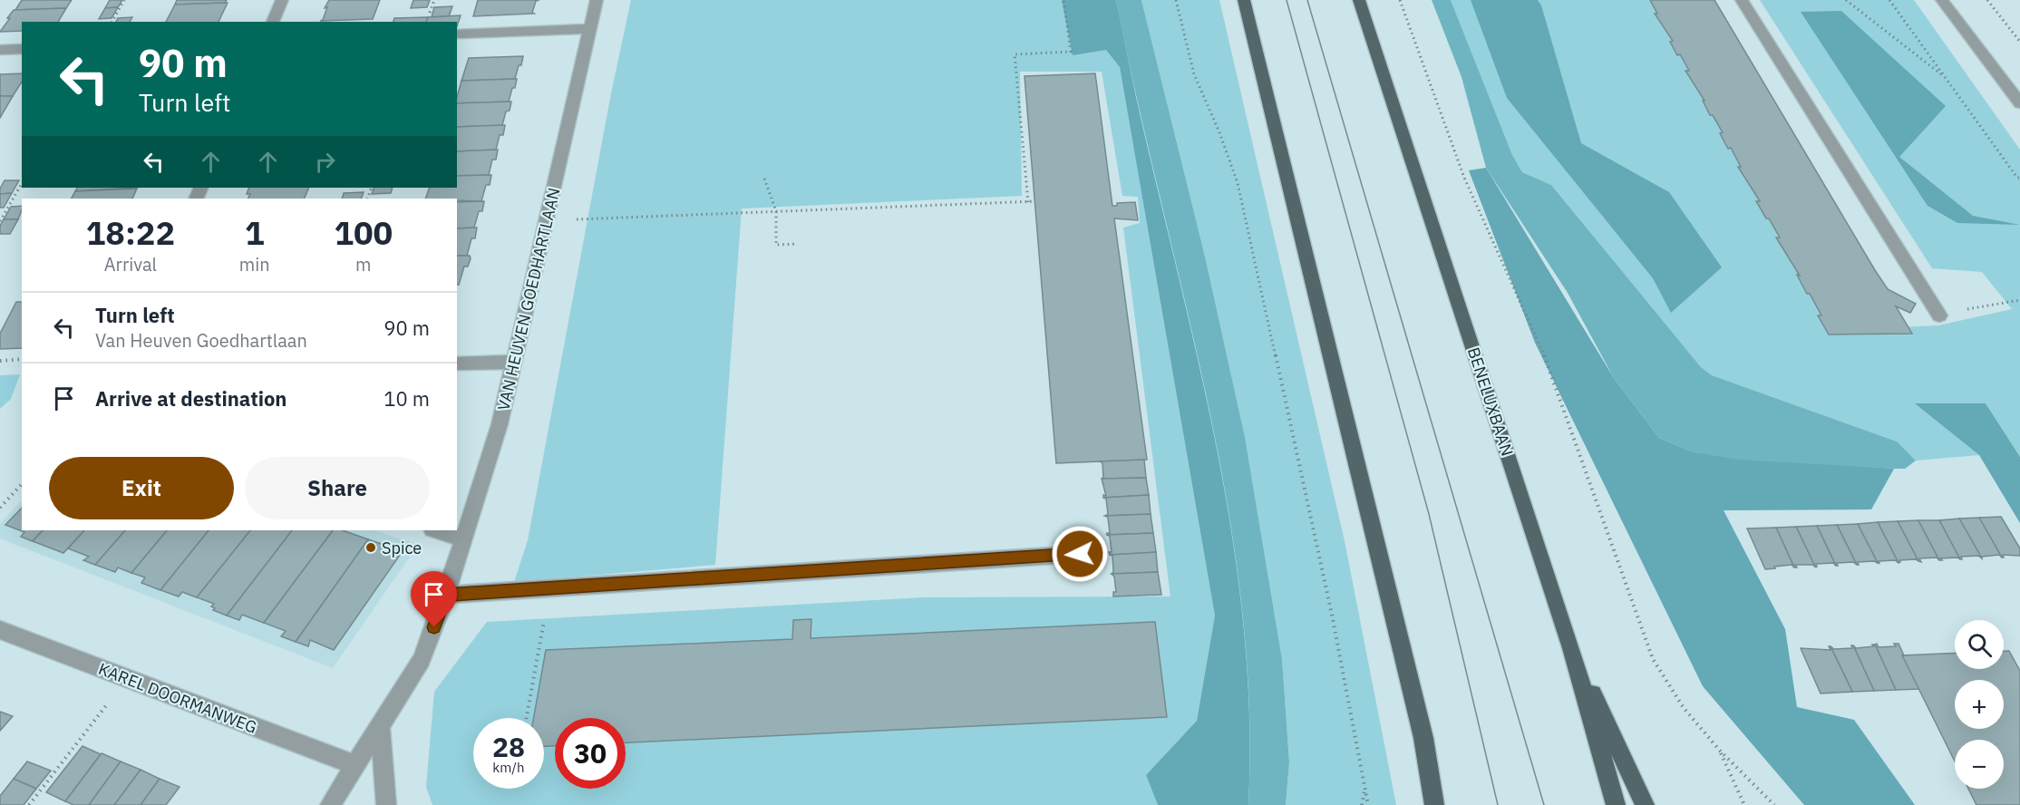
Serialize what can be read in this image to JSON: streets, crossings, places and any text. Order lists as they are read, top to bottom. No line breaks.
{"streets":{"main road":["BENELUXBAAN"],"street":["VAN HEUVEN GOEDHARTLAAN","KAREL DOORMANWEG"]},"crossings":[["VAN HEUVEN GOEDHARTLAAN","KAREL DOORMANWEG"]],"places":["Spice"],"page":{"turn":["90 m","Turn left"],"eta":["18:22","Arrival","1","min","100","m"],"list":[{"name":"Turn left","note":"Van Heuven Goedhartlaan","value":"90 m"},{"name":"Arrive at destination","value":"10 m"}],"buttons":["Exit","Share"],"map_buttons":["+","−"],"speed":"28 km/h","limit":"30"}}
